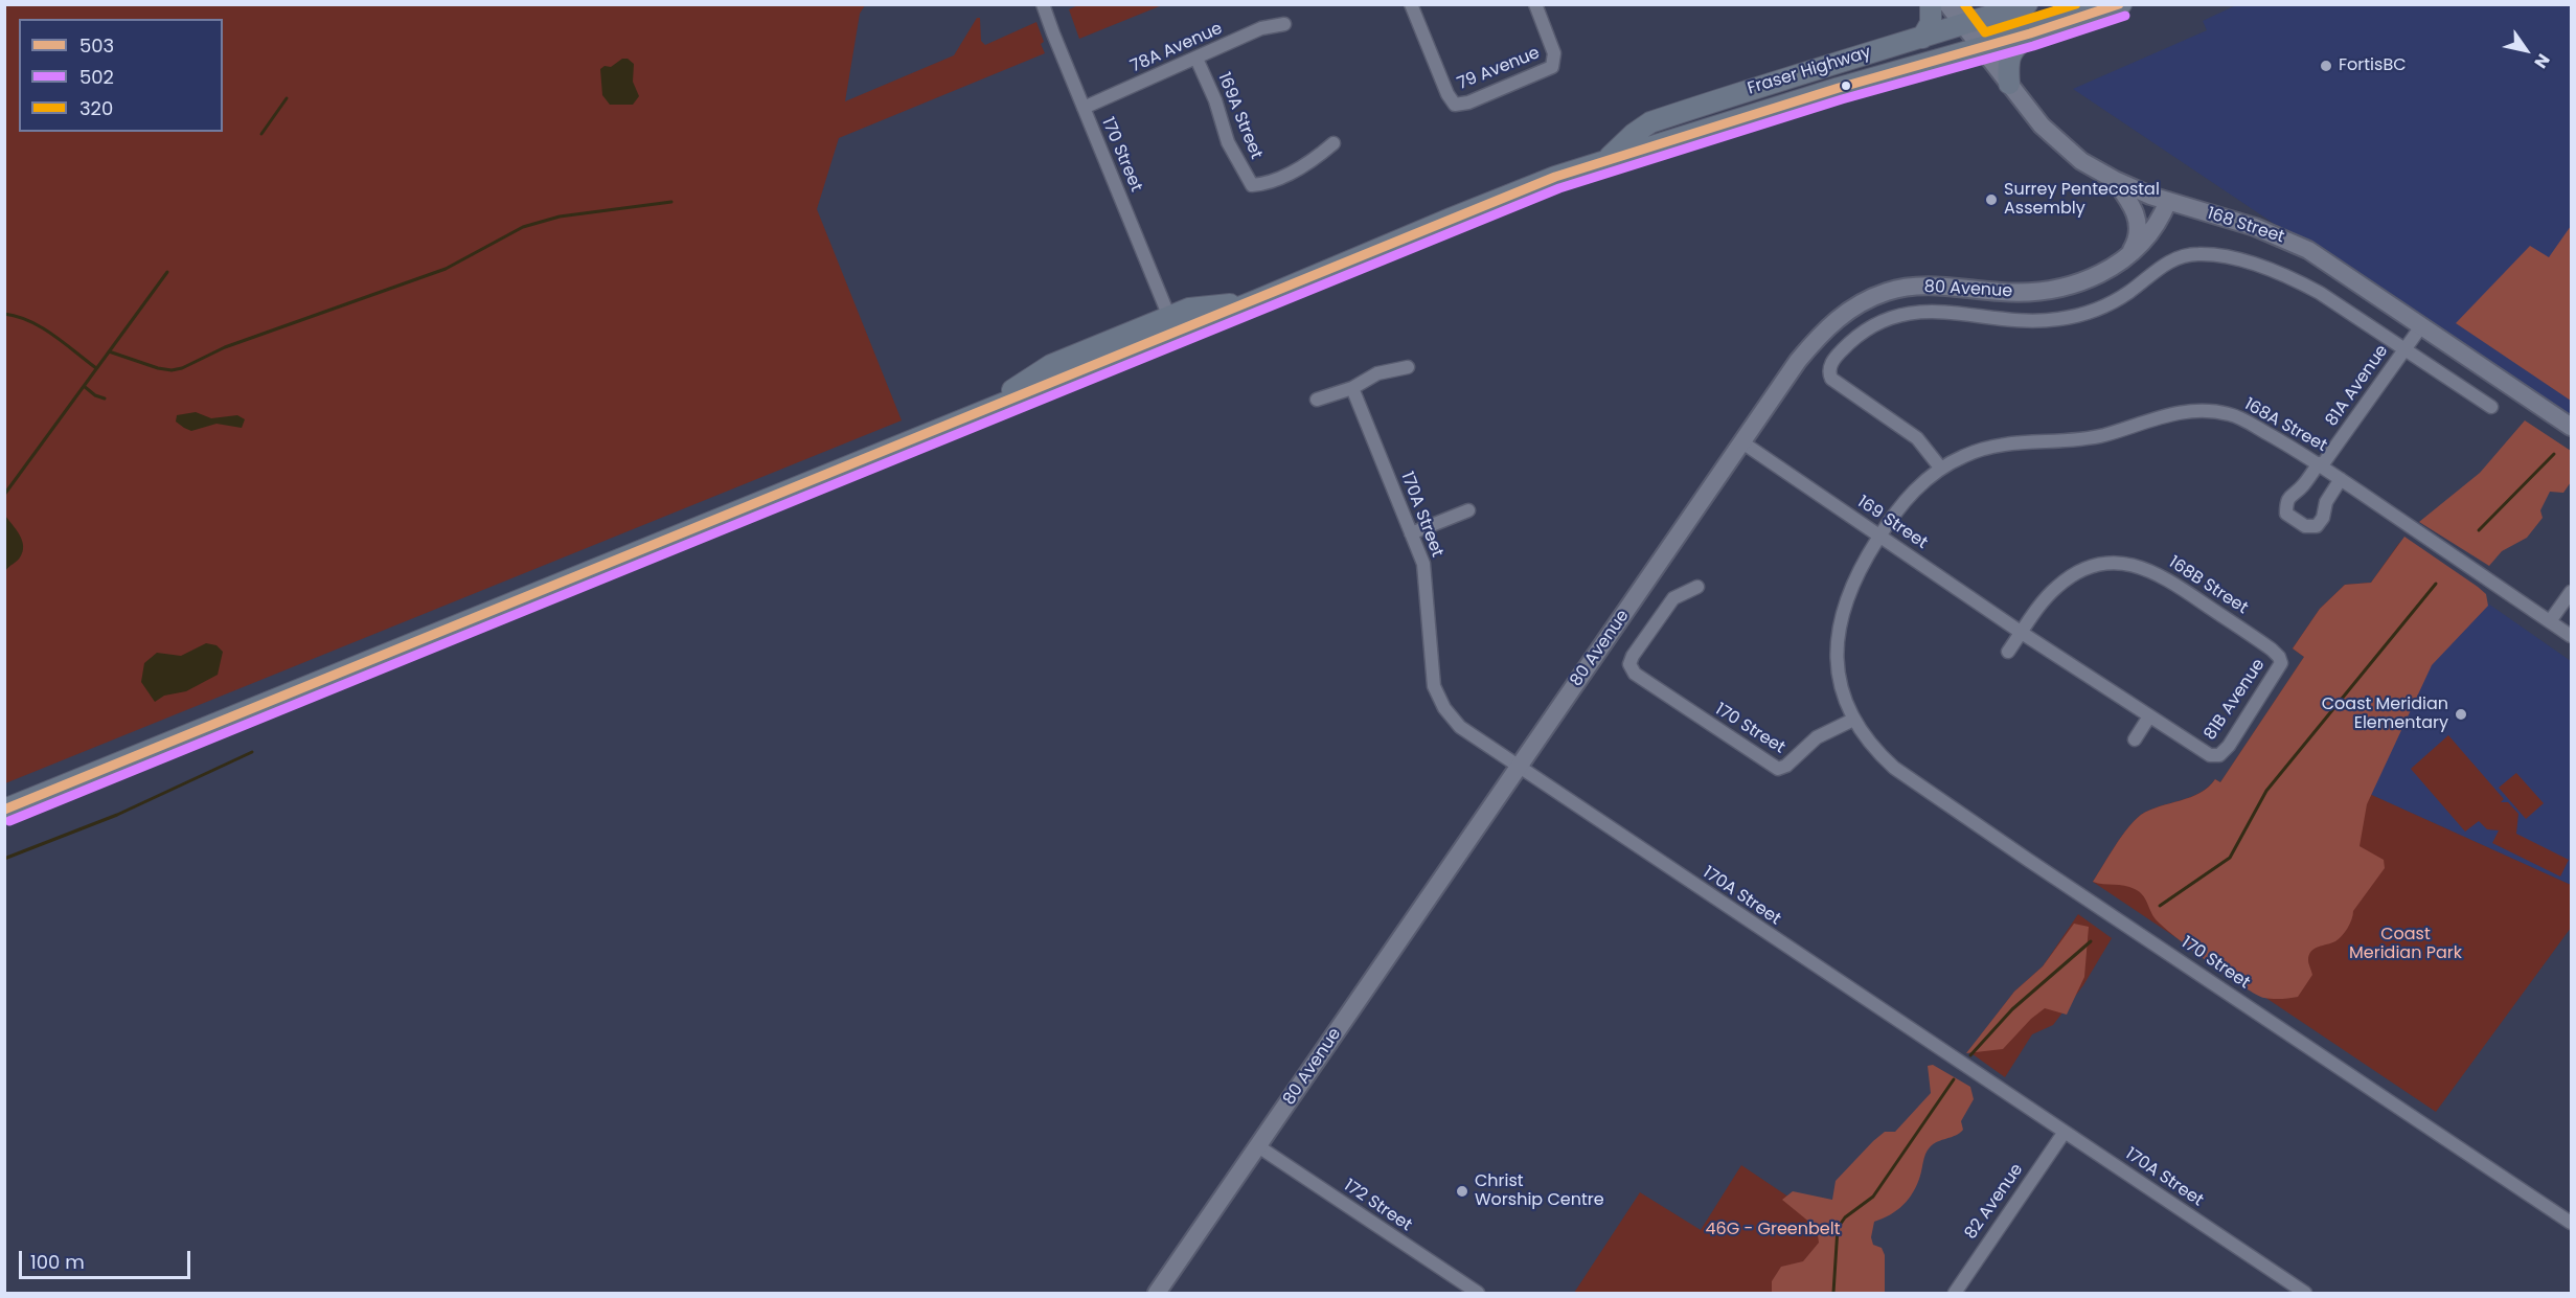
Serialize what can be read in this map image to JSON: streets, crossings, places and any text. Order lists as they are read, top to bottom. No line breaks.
{"streets":{"main road":["Fraser Highway","168 Street","80 Avenue"],"street":["78A Avenue","79 Avenue","169A Street","170 Street","81A Avenue","168A Street","170A Street","169 Street","168B Street","81B Avenue","82 Avenue","172 Street"]},"crossings":[["78A Avenue","169A Street"],["78A Avenue","170 Street"],["Fraser Highway","170 Street"],["Fraser Highway","168 Street"],["170 Street","168A Street"],["170 Street","169 Street"],["168 Street","80 Avenue"],["168 Street","81A Avenue"],["80 Avenue","170A Street"],["80 Avenue","169 Street"],["80 Avenue","172 Street"],["81A Avenue","168A Street"],["168A Street","169 Street"],["170A Street","82 Avenue"],["169 Street","168B Street"],["169 Street","81B Avenue"],["168B Street","81B Avenue"]],"parks":["Coast Meridian Park","46G - Greenbelt"],"places":["FortisBC","Surrey Pentecostal Assembly","Coast Meridian Elementary","Christ Worship Centre"],"lines":["transit line 503","transit line 320","transit line 502"],"legend":["503","502","320"],"scale_bar":"100 m","north":"bottom right"}
